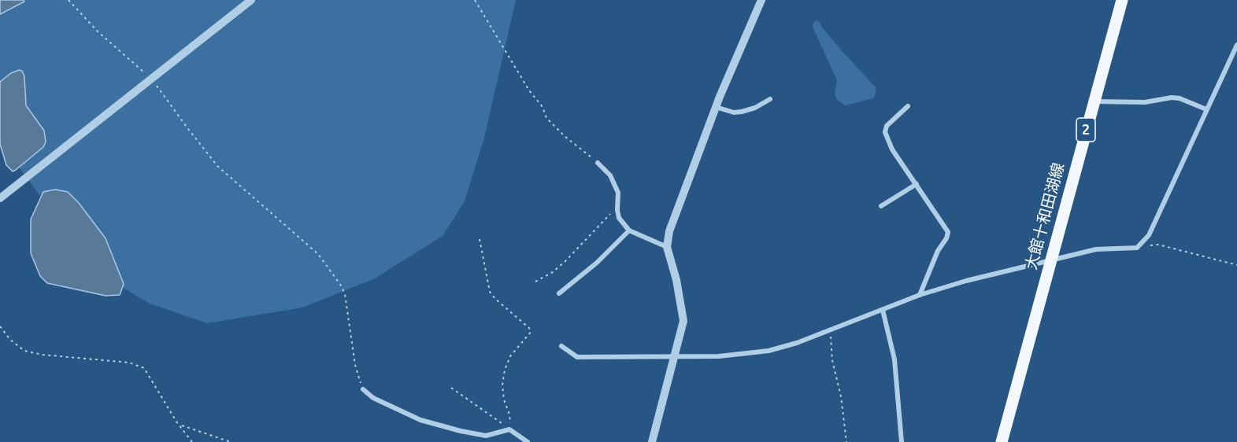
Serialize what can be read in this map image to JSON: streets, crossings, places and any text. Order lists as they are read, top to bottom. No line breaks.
{"streets":{"main road":["2","大館十和田湖線"]}}
